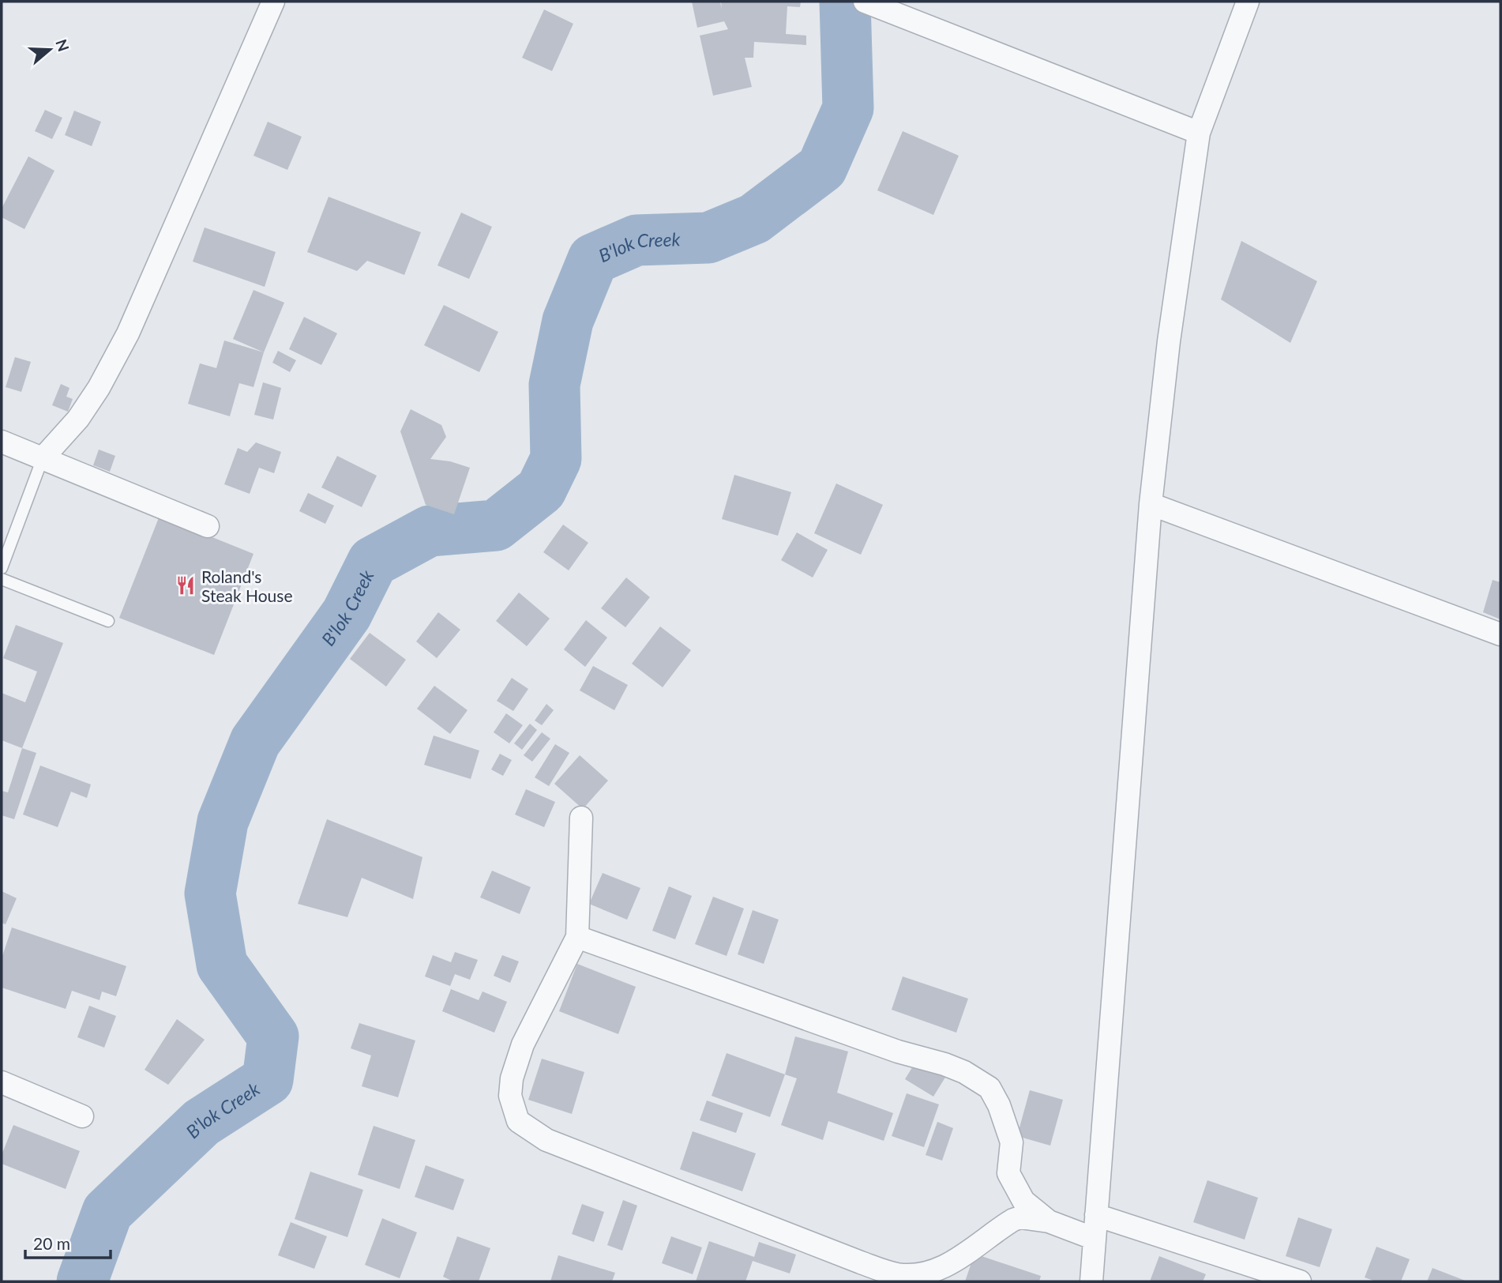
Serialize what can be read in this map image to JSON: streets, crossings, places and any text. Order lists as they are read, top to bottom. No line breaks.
{"water":["B'lok Creek"],"places":{"restaurant":["Roland's Steak House"]},"scale_bar":"20 m","north":"right"}
